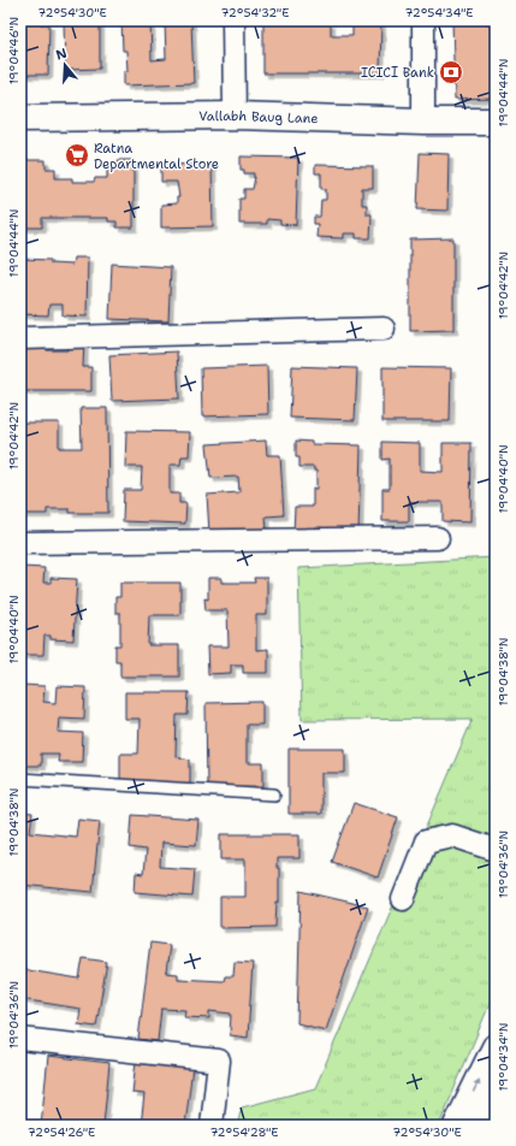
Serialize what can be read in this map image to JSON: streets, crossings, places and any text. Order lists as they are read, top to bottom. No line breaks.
{"streets":{"street":["Vallabh Baug Lane"]},"places":{"bank":["ICICI Bank"],"supermarket":["Ratna Departmental Store"]},"north":"top","coordinates":["72°54'30\"E","72°54'32\"E","72°54'34\"E","19°04'46\"N","19°04'44\"N","19°04'42\"N","19°04'40\"N","19°04'38\"N","19°04'36\"N","19°04'34\"N","72°54'26\"E","72°54'28\"E"]}
